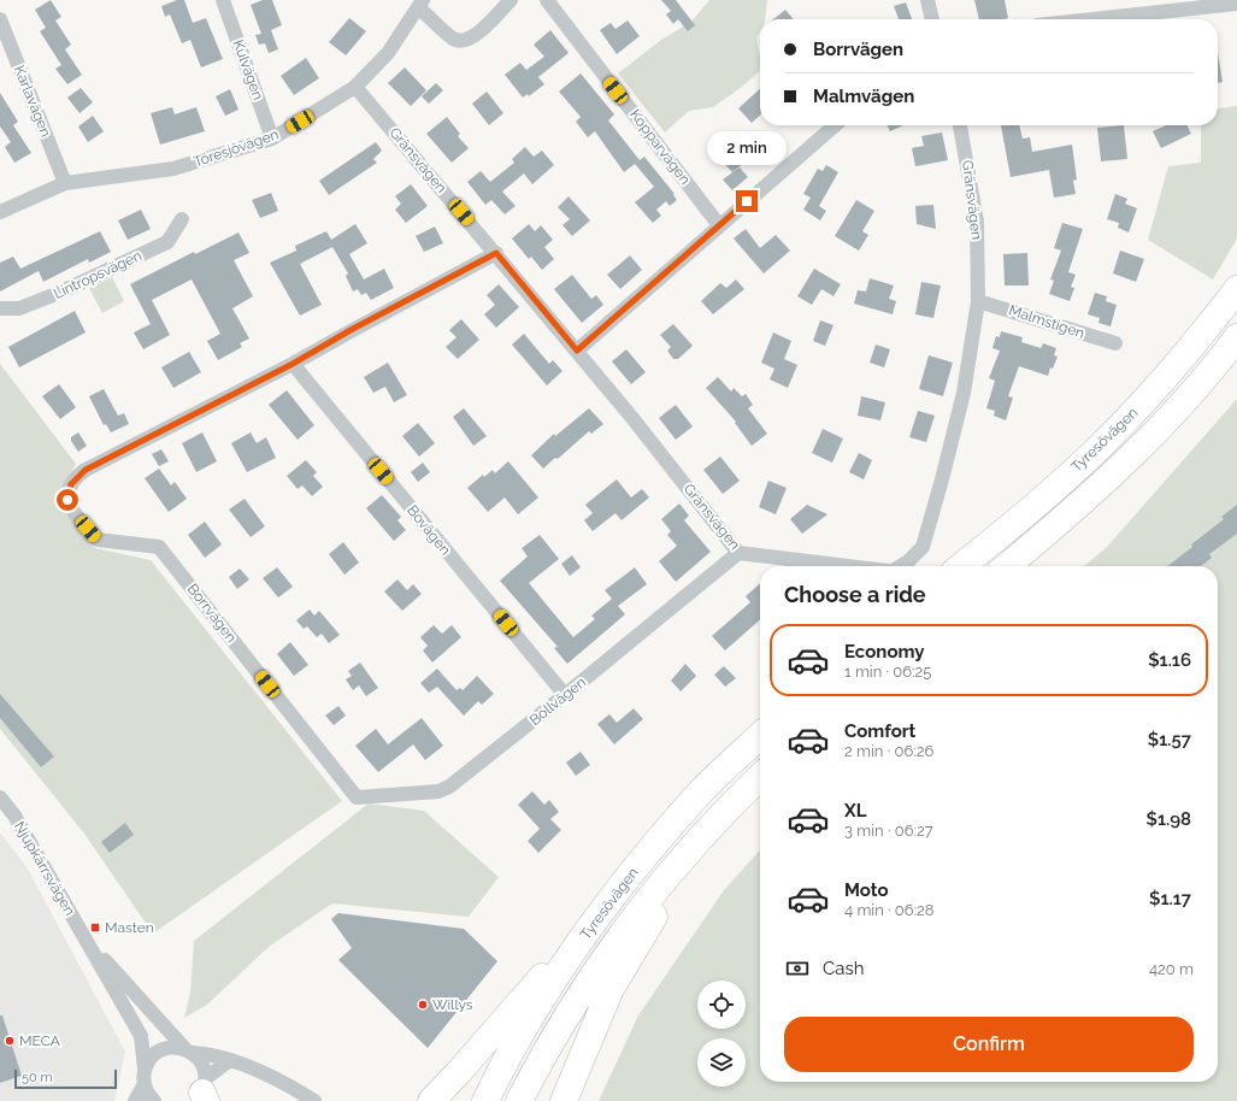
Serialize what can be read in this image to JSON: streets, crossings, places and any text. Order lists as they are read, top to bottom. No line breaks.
{"streets":{"highway":["Tyresövägen"],"street":["Kulvägen","Karlavägen","Kopparvägen","Töresjövägen","Gränsvägen","Lintropsvägen","Malmstigen","Bovägen","Borrvägen","Bollvägen","Njupkärrsvägen"]},"crossings":[["Kulvägen","Töresjövägen"],["Karlavägen","Töresjövägen"],["Töresjövägen","Gränsvägen"],["Gränsvägen","Malmstigen"],["Gränsvägen","Bollvägen"],["Bovägen","Borrvägen"],["Bovägen","Bollvägen"],["Borrvägen","Bollvägen"]],"places":{"transit":["Masten"],"other":["Willys","MECA"]},"scale_bar":"50 m","page":{"banner":["Borrvägen","Malmvägen"],"bubble":"2 min","heading":"Choose a ride","list":[{"name":"Economy","note":"1 min · 06:25","value":"$1.16"},{"name":"Comfort","note":"2 min · 06:26","value":"$1.57"},{"name":"XL","note":"3 min · 06:27","value":"$1.98"},{"name":"Moto","note":"4 min · 06:28","value":"$1.17"}],"pay":["Cash","420 m"],"buttons":"Confirm","scale":"50 m"}}
